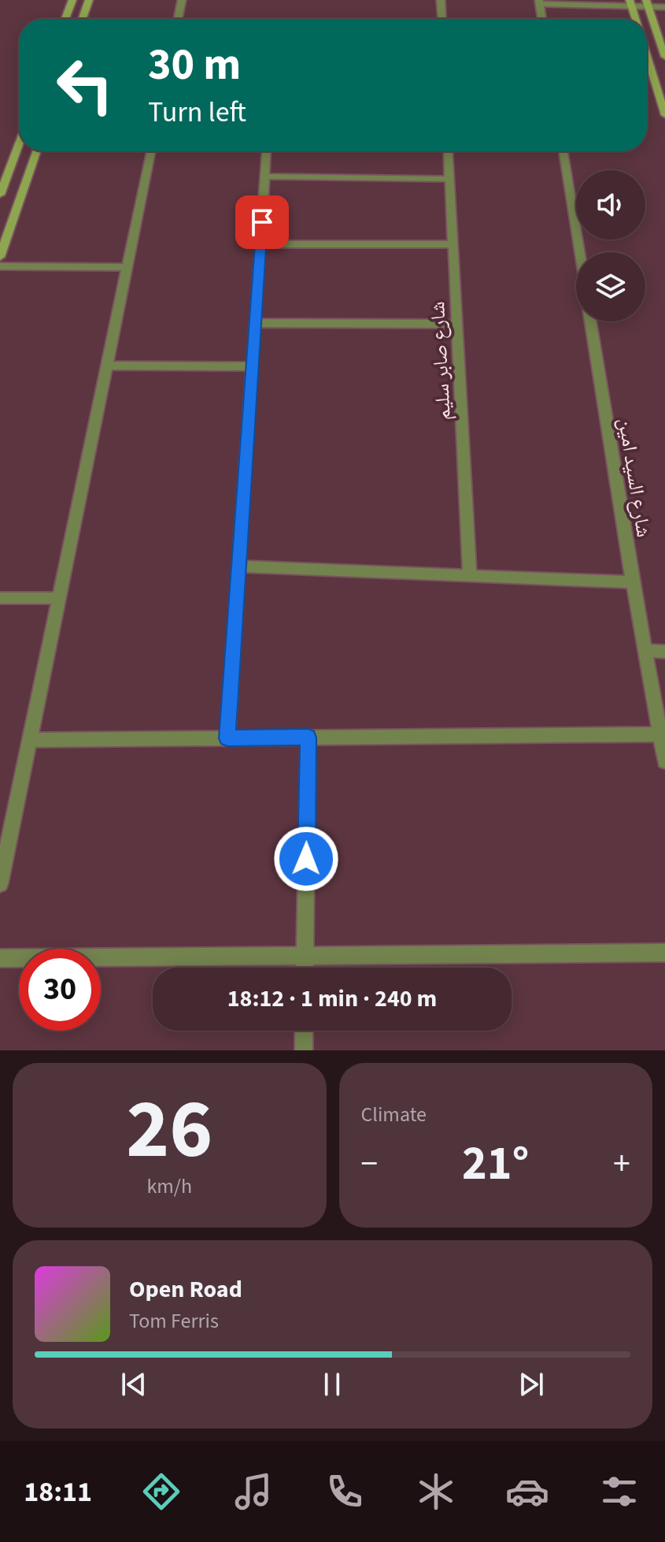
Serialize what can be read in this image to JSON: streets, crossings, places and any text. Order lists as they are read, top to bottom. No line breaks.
{"streets":{"street":["شارع صابر سليم","شارع السيد امين"]},"page":{"turn":["30 m","Turn left"],"limit":"30","trip":"18:12 · 1 min · 240 m","tile":[["26","km/h"],"Climate"],"heat":["−","21°","+"],"song":["Open Road","Tom Ferris"],"tabs":"18:11"}}
